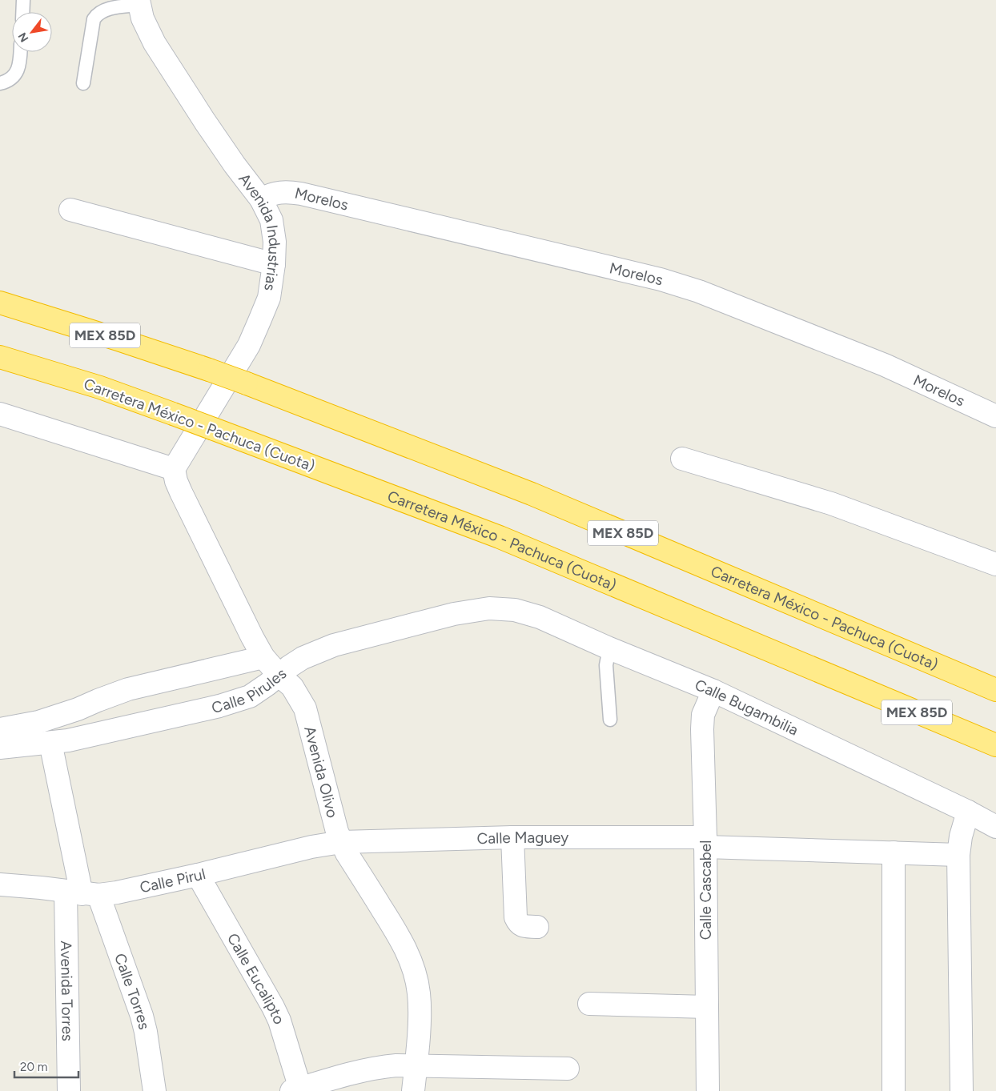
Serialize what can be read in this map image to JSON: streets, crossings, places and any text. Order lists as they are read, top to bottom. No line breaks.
{"streets":{"highway":["MEX 85D","Carretera México - Pachuca (Cuota)"],"street":["Morelos","Avenida Industrias","Calle Pirules","Calle Bugambilia","Avenida Olivo","Calle Maguey","Calle Pirul","Calle Cascabel","Calle Eucalipto","Avenida Torres","Calle Torres"]},"crossings":[["Morelos","Avenida Industrias"],["Avenida Industrias","Avenida Olivo"],["Calle Pirules","Calle Bugambilia"],["Calle Pirules","Avenida Olivo"],["Calle Pirules","Calle Torres"],["Calle Bugambilia","Calle Cascabel"],["Avenida Olivo","Calle Maguey"],["Avenida Olivo","Calle Pirul"],["Calle Maguey","Calle Pirul"],["Calle Maguey","Calle Cascabel"],["Calle Pirul","Calle Eucalipto"],["Calle Pirul","Avenida Torres"],["Calle Pirul","Calle Torres"],["Avenida Torres","Calle Torres"]],"scale_bar":"20 m","north":"bottom left"}
